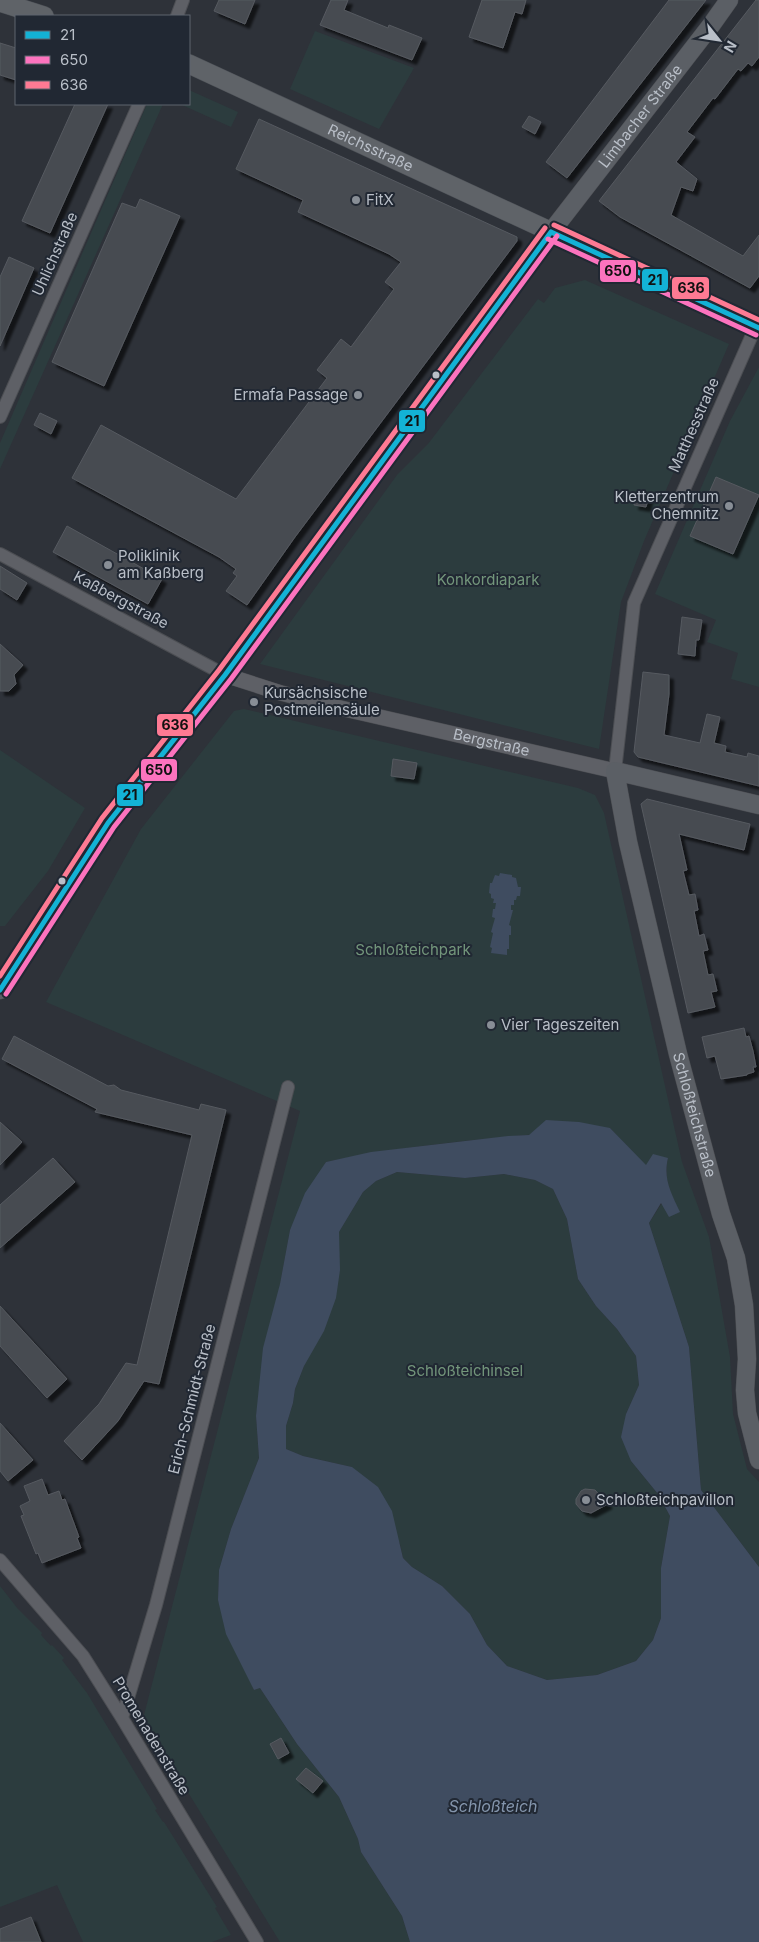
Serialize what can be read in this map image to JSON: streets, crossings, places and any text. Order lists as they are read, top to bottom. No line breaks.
{"streets":{"main road":["Limbacher Straße","Reichsstraße","Bergstraße","Schloßteichstraße"],"street":["Uhlichstraße","Matthesstraße","Kaßbergstraße","Erich-Schmidt-Straße","Promenadenstraße"]},"crossings":[["Limbacher Straße","Reichsstraße"],["Limbacher Straße","Kaßbergstraße"],["Limbacher Straße","Bergstraße"],["Reichsstraße","Matthesstraße"],["Matthesstraße","Bergstraße"],["Matthesstraße","Schloßteichstraße"],["Kaßbergstraße","Bergstraße"],["Bergstraße","Schloßteichstraße"],["Erich-Schmidt-Straße","Promenadenstraße"]],"water":["Schloßteich"],"parks":["Konkordiapark","Schloßteichpark","Schloßteichinsel"],"places":["FitX","Ermafa Passage","Kletterzentrum Chemnitz","Poliklinik am Kaßberg","Kursächsische Postmeilensäule","Vier Tageszeiten","Schloßteichpavillon"],"lines":["transit line 636","transit line 21","transit line 650"],"legend":["21","650","636"],"north":"bottom right"}
